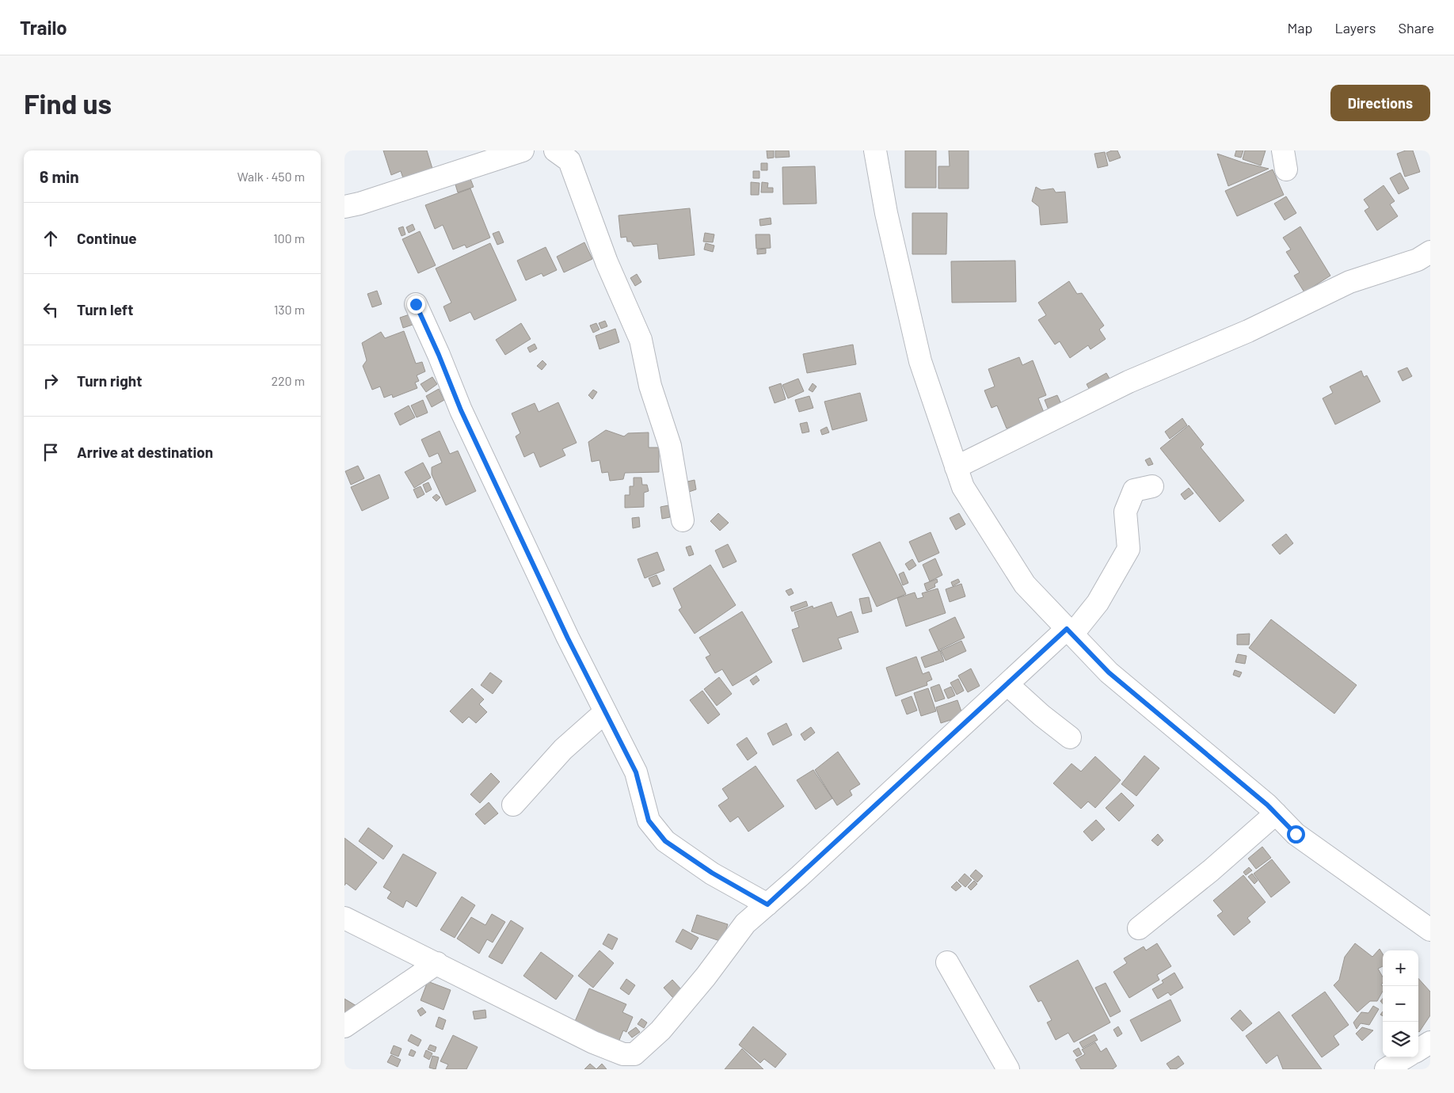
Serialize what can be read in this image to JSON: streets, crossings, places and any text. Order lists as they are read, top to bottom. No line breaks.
{"page":{"header":"Trailo","nav":["Map","Layers","Share"],"buttons":"Directions","title":"Find us","heading":["6 min","Walk · 450 m"],"list":[["Continue","100 m"],["Turn left","130 m"],["Turn right","220 m"],"Arrive at destination"],"map_buttons":["+","−"]}}
